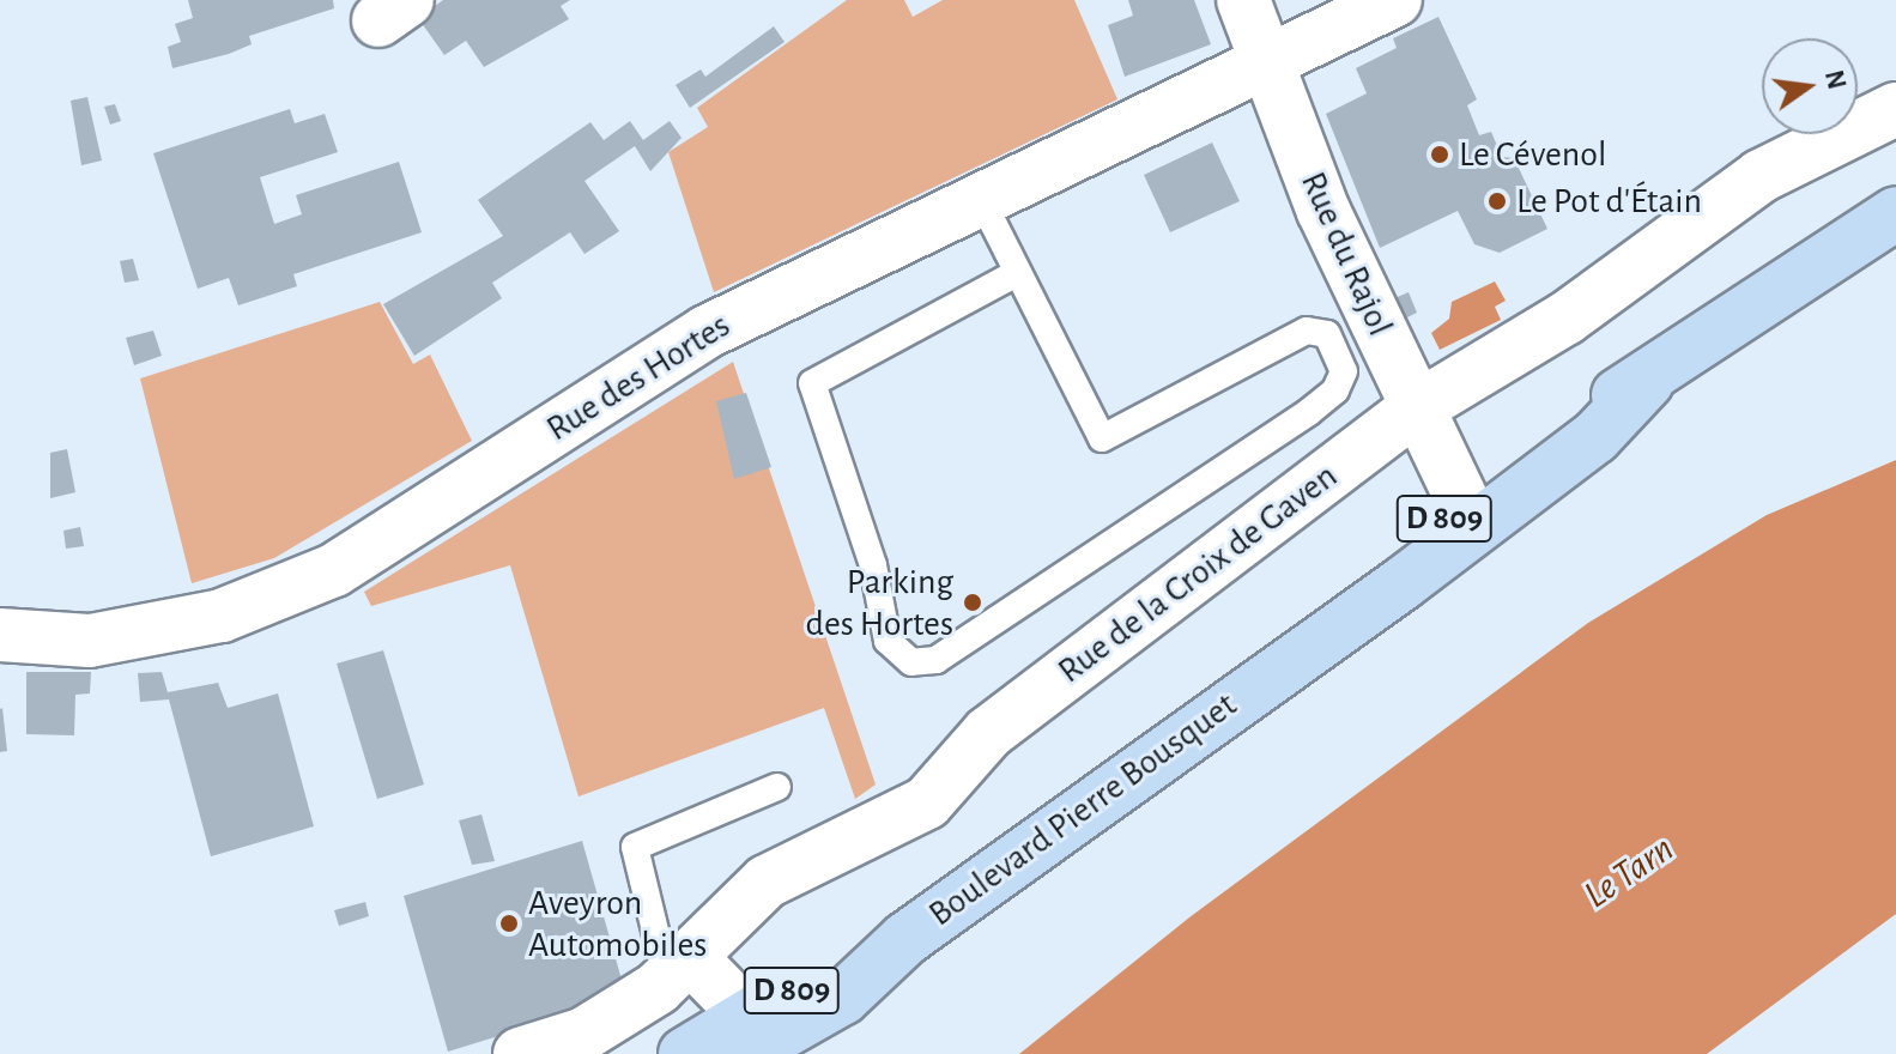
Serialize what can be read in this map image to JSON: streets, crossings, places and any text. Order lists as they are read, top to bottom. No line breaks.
{"streets":{"main road":["D 809","Boulevard Pierre Bousquet"],"street":["Rue du Rajol","Rue des Hortes","Rue de la Croix de Gaven"]},"crossings":[["Rue du Rajol","Rue des Hortes"],["Rue du Rajol","Rue de la Croix de Gaven"],["Rue du Rajol","Boulevard Pierre Bousquet"]],"water":["Le Tarn"],"places":["Le Cévenol","Le Pot d'Étain","Parking des Hortes","Aveyron Automobiles"],"north":"right"}
